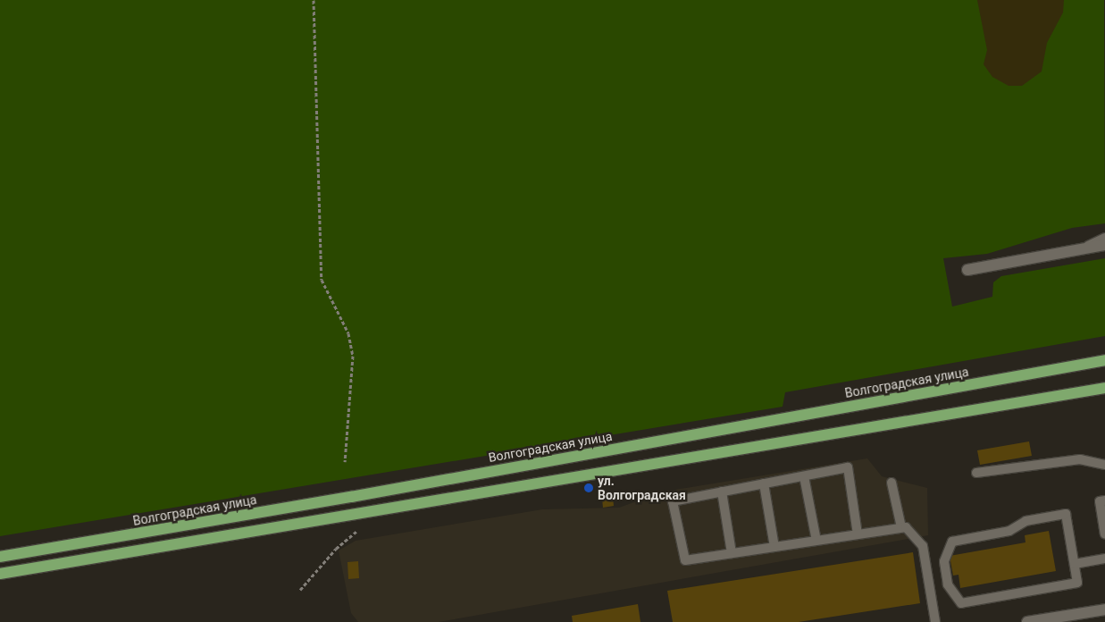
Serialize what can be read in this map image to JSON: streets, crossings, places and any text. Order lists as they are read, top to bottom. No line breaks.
{"streets":{"main road":["Волгоградская улица"]},"places":["ул. Волгоградская"]}
